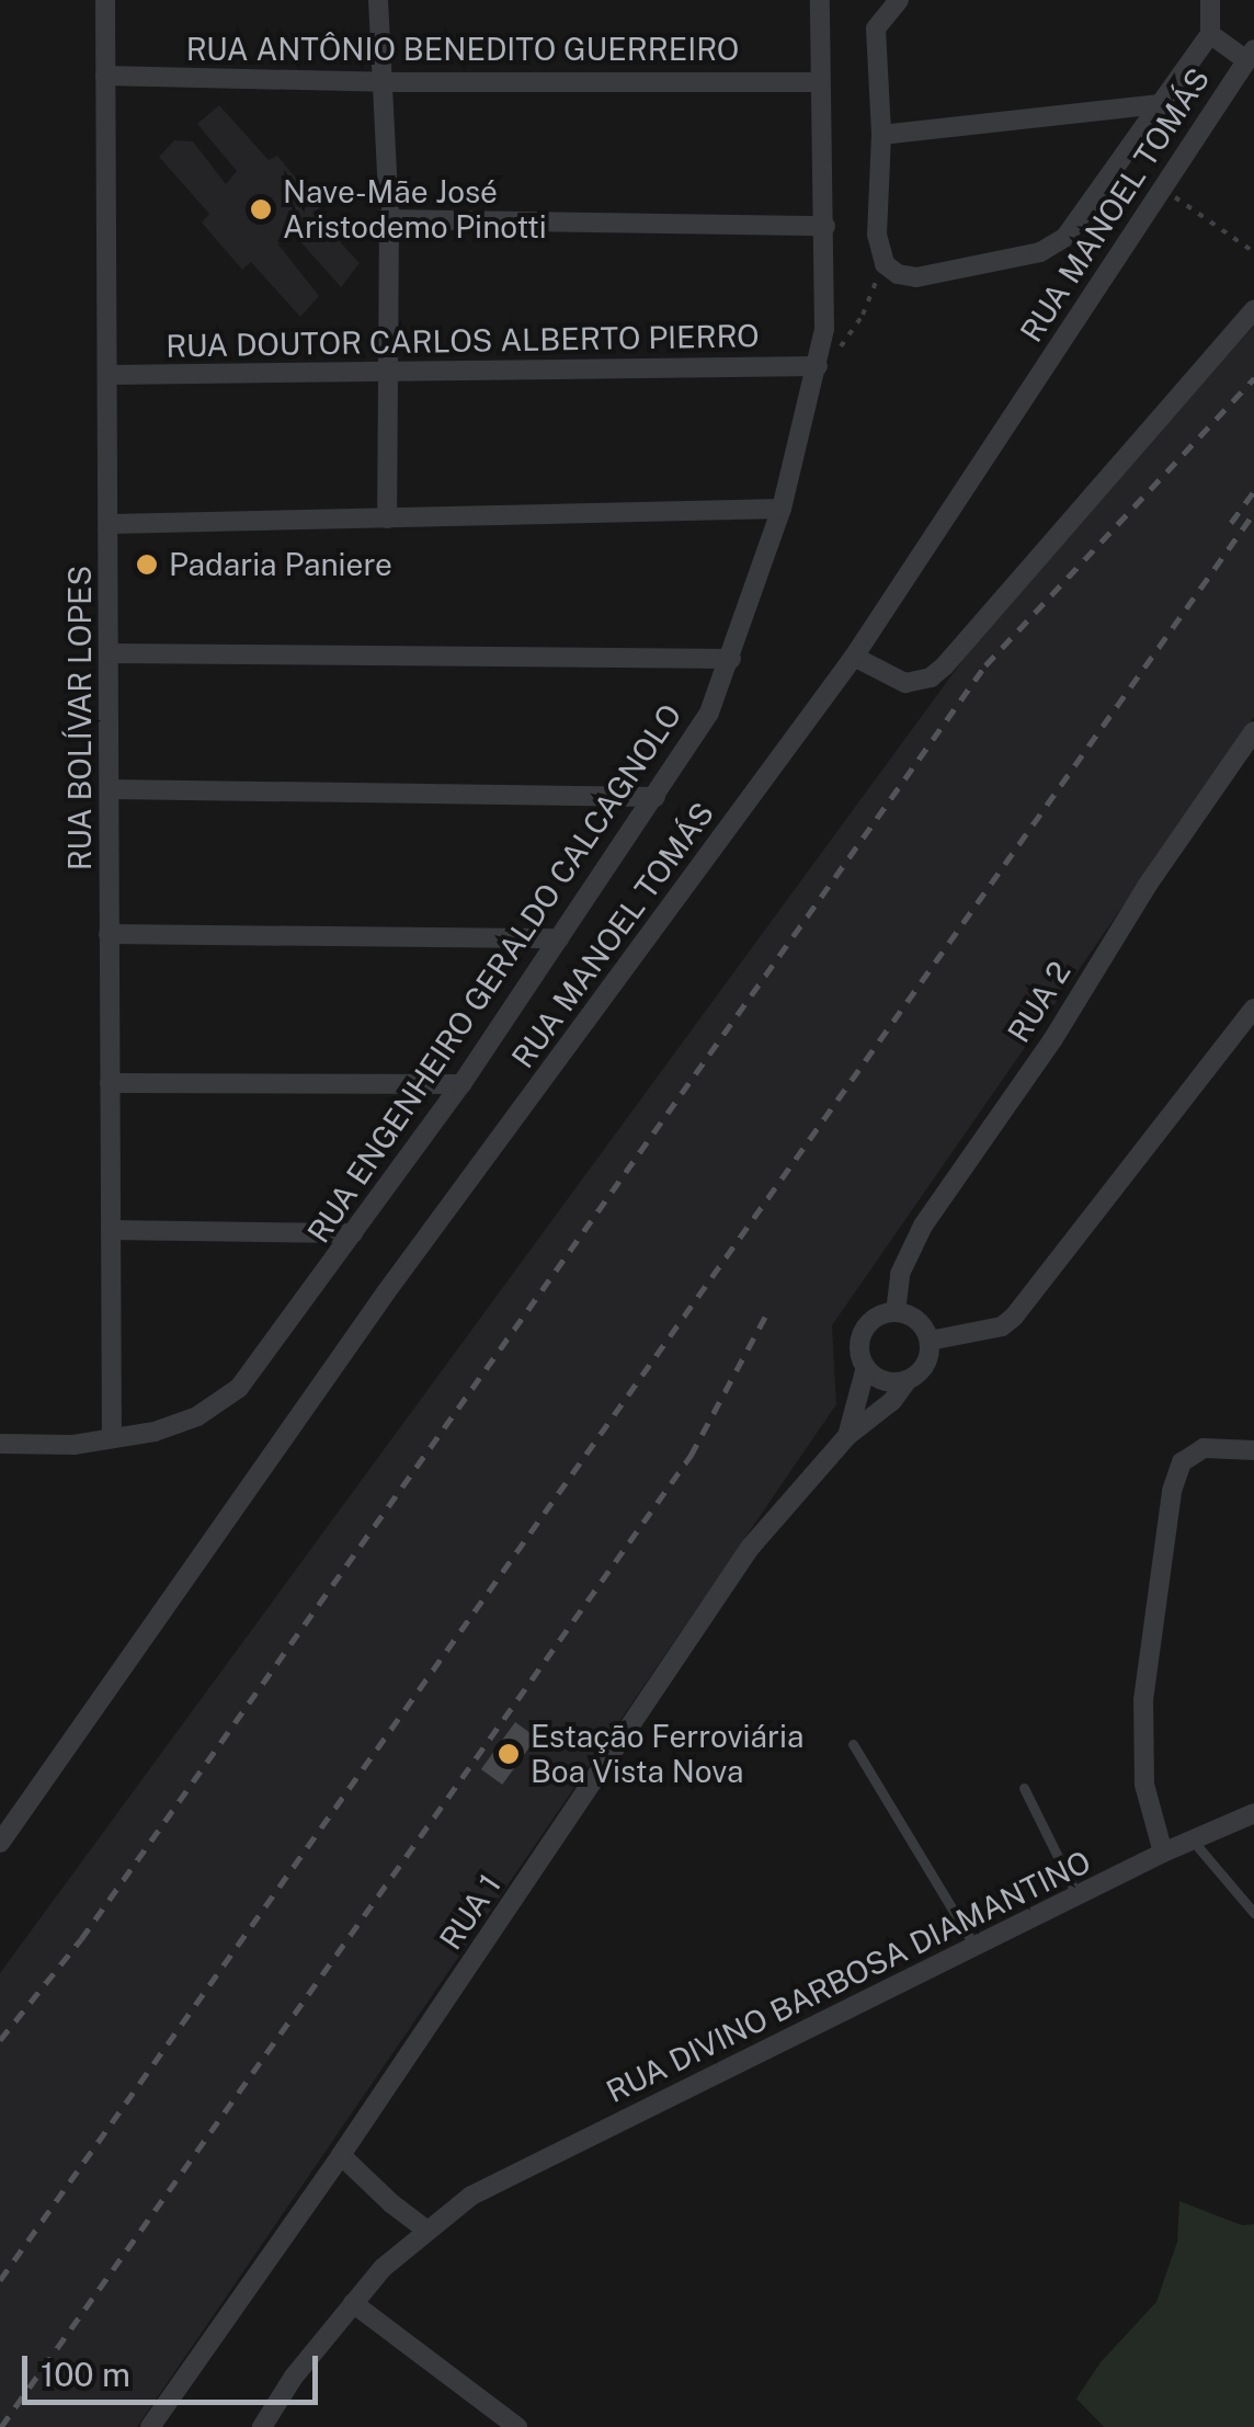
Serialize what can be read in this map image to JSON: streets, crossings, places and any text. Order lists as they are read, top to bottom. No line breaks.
{"streets":{"street":["RUA ANTÔNIO BENEDITO GUERREIRO","RUA MANOEL TOMÁS","RUA DOUTOR CARLOS ALBERTO PIERRO","RUA BOLÍVAR LOPES","RUA ENGENHEIRO GERALDO CALCAGNOLO","RUA 2","RUA 1","RUA DIVINO BARBOSA DIAMANTINO"]},"crossings":[["RUA ANTÔNIO BENEDITO GUERREIRO","RUA BOLÍVAR LOPES"],["RUA ANTÔNIO BENEDITO GUERREIRO","RUA ENGENHEIRO GERALDO CALCAGNOLO"],["RUA DOUTOR CARLOS ALBERTO PIERRO","RUA BOLÍVAR LOPES"],["RUA DOUTOR CARLOS ALBERTO PIERRO","RUA ENGENHEIRO GERALDO CALCAGNOLO"],["RUA BOLÍVAR LOPES","RUA ENGENHEIRO GERALDO CALCAGNOLO"],["RUA 2","RUA 1"]],"places":["Nave-Mãe José Aristodemo Pinotti","Padaria Paniere","Estação Ferroviária Boa Vista Nova"],"scale_bar":"100 m"}
